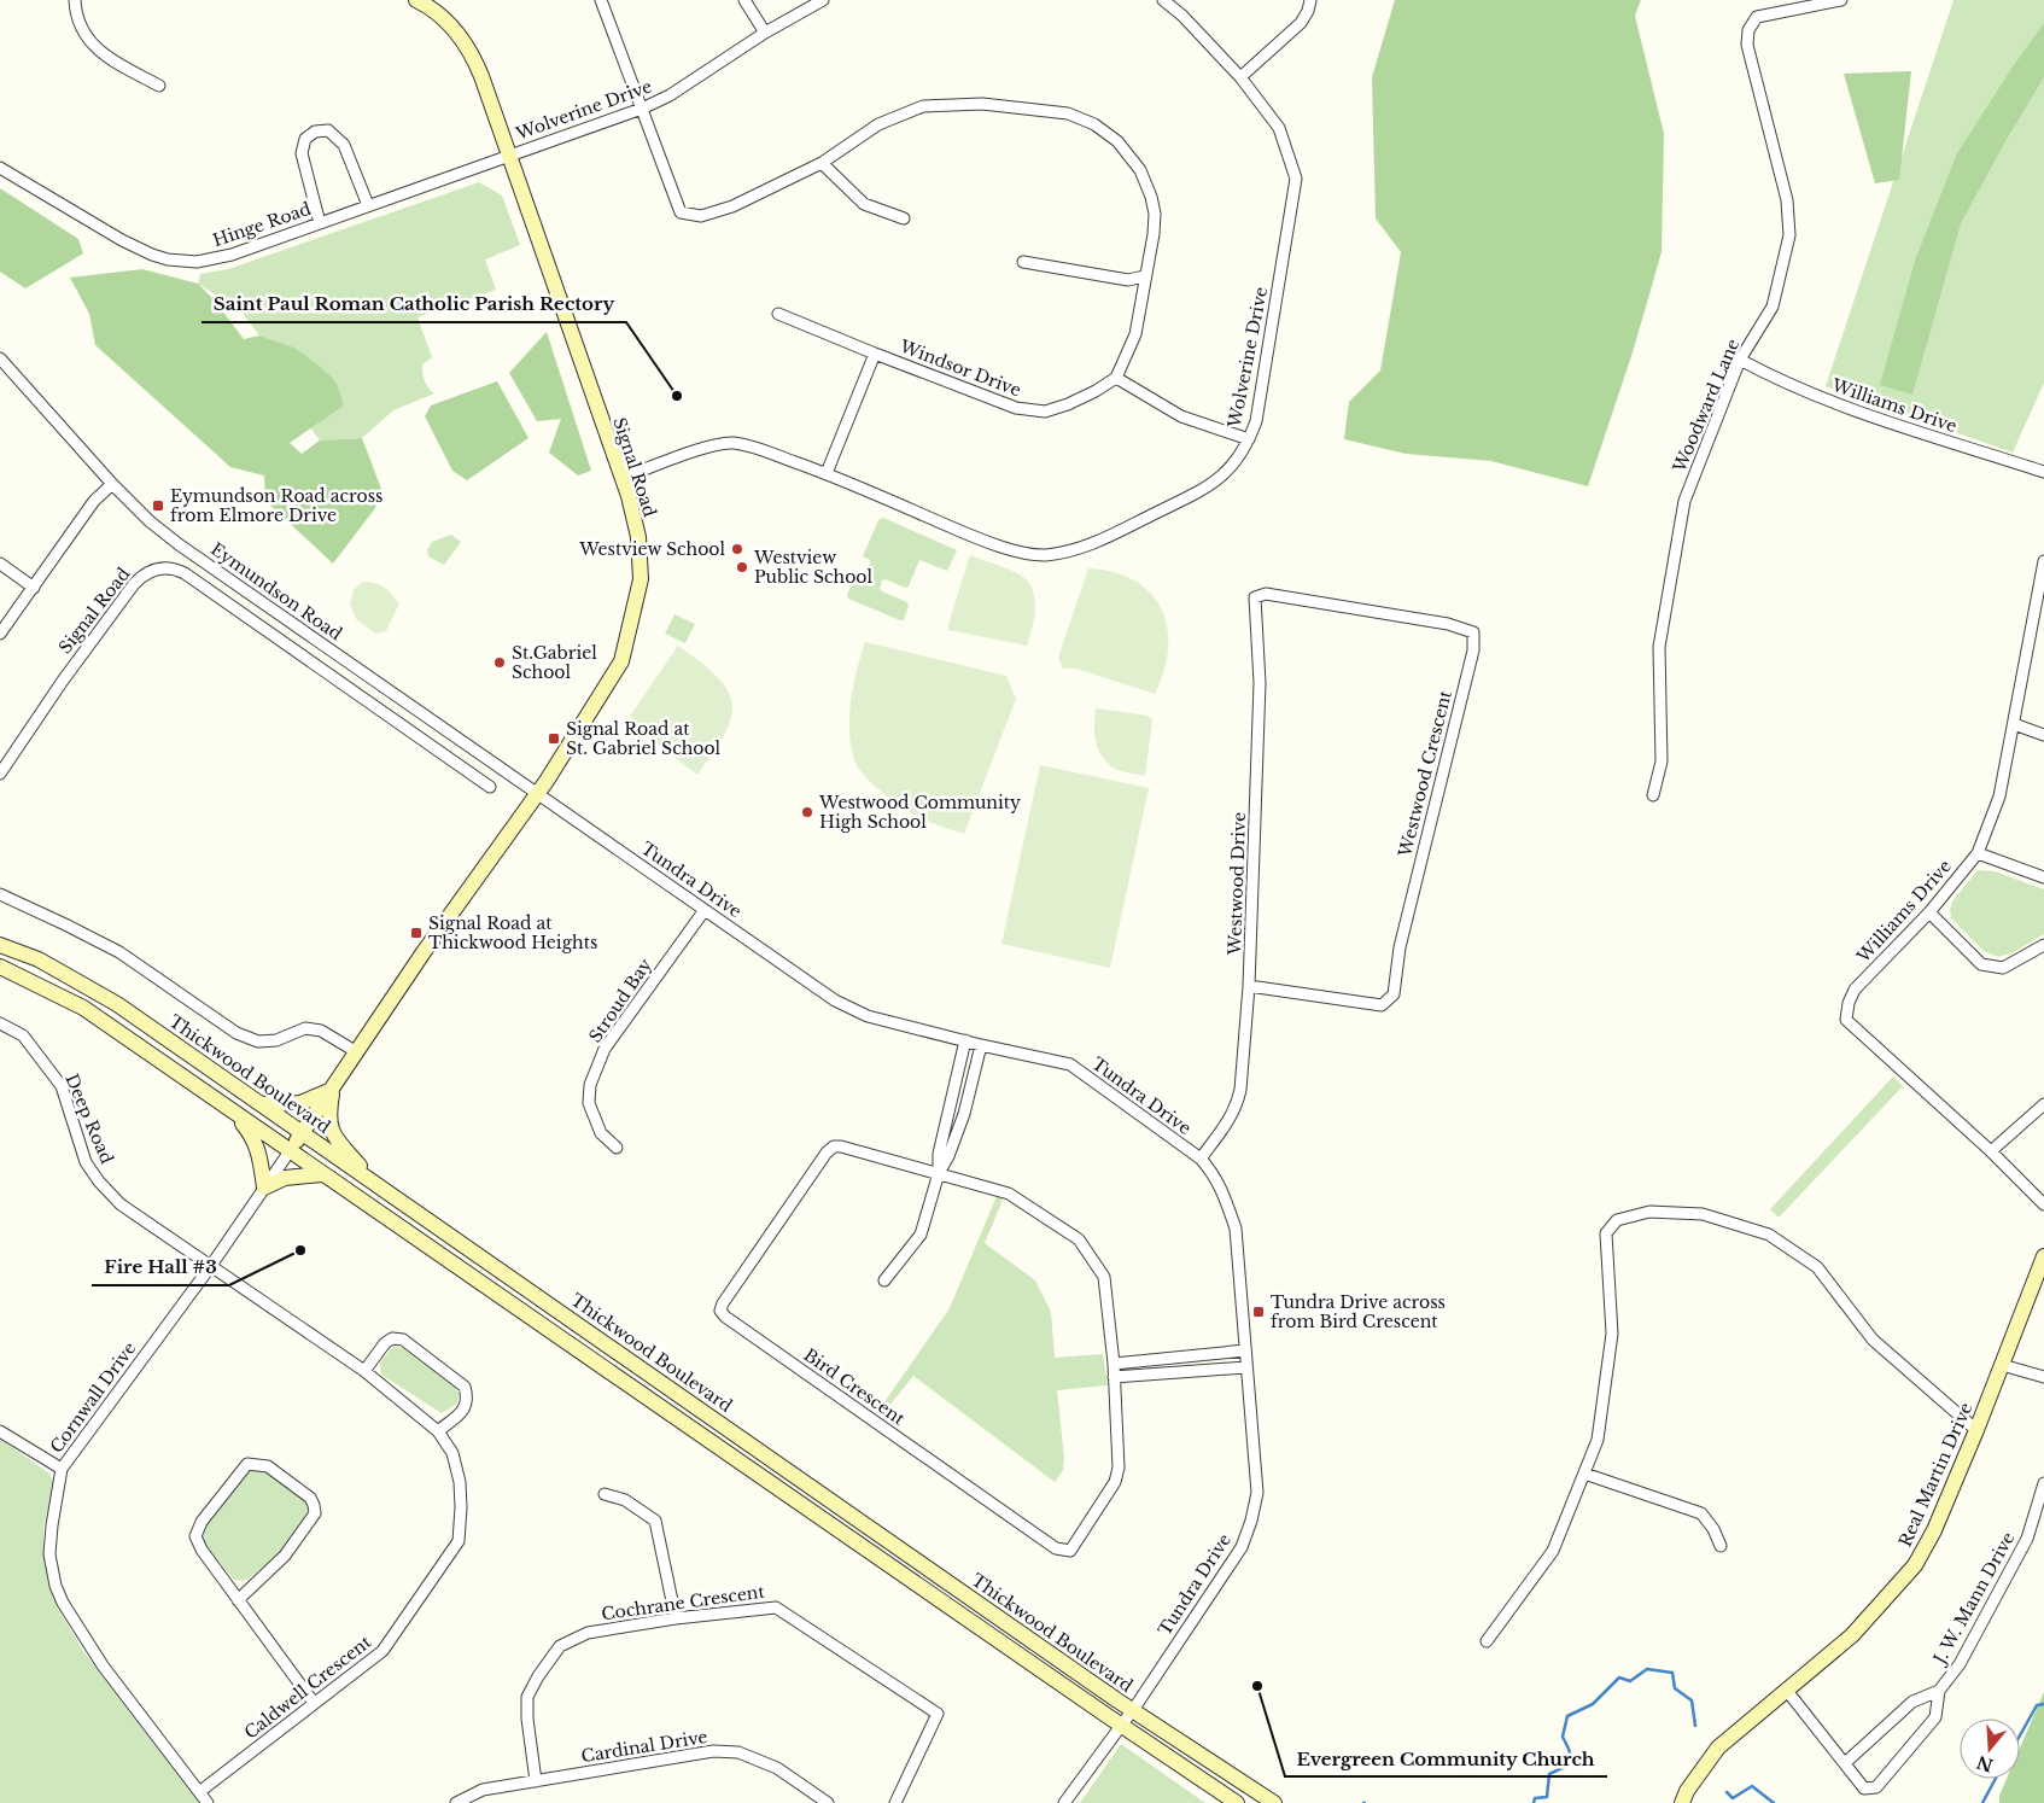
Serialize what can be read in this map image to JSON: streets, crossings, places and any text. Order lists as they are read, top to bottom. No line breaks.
{"streets":{"main road":["Signal Road","Thickwood Boulevard","Real Martin Drive"],"street":["Wolverine Drive","Hinge Road","Windsor Drive","Woodward Lane","Williams Drive","Eymundson Road","Westwood Crescent","Tundra Drive","Westwood Drive","Stroud Bay","Deep Road","Bird Crescent","Cornwall Drive","J. W. Mann Drive","Cochrane Crescent","Caldwell Crescent","Cardinal Drive"]},"crossings":[["Wolverine Drive","Hinge Road"],["Wolverine Drive","Windsor Drive"],["Wolverine Drive","Signal Road"],["Hinge Road","Signal Road"],["Woodward Lane","Williams Drive"],["Signal Road","Eymundson Road"],["Signal Road","Tundra Drive"],["Signal Road","Thickwood Boulevard"],["Signal Road","Cornwall Drive"],["Eymundson Road","Tundra Drive"],["Westwood Crescent","Westwood Drive"],["Tundra Drive","Westwood Drive"],["Tundra Drive","Stroud Bay"],["Tundra Drive","Thickwood Boulevard"],["Deep Road","Cornwall Drive"],["Deep Road","Caldwell Crescent"],["Cornwall Drive","Caldwell Crescent"],["Real Martin Drive","J. W. Mann Drive"],["Cochrane Crescent","Cardinal Drive"]],"places":{"other":["Saint Paul Roman Catholic Parish Rectory","Westview School","Westview Public School","St.Gabriel School","Westwood Community High School","Fire Hall #3","Evergreen Community Church"],"transit":["Eymundson Road across from Elmore Drive","Signal Road at St. Gabriel School","Signal Road at Thickwood Heights","Tundra Drive across from Bird Crescent"]},"north":"bottom"}
